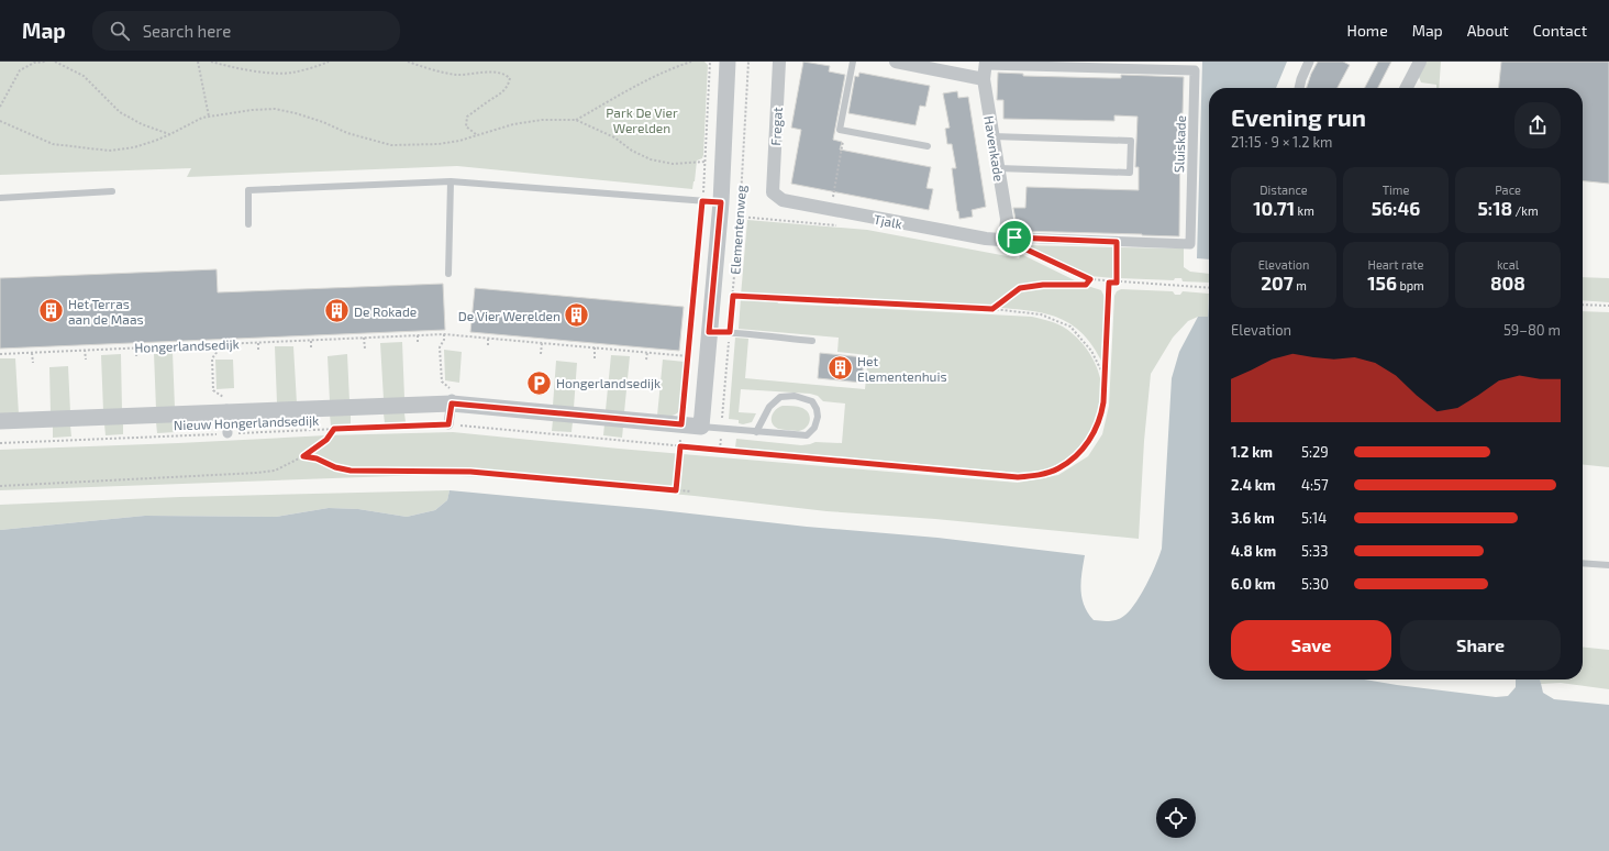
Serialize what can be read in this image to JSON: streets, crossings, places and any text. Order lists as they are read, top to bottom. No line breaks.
{"streets":{"street":["Fregat","Sluiskade","Havenkade","Tjalk","Elementenweg"],"path":["Hongerlandsedijk","Nieuw Hongerlandsedijk"]},"crossings":[["Fregat","Tjalk"],["Sluiskade","Havenkade"],["Sluiskade","Tjalk"],["Havenkade","Tjalk"],["Elementenweg","Nieuw Hongerlandsedijk"]],"parks":["Park De Vier Werelden"],"places":{"building":["Het Terras aan de Maas","De Rokade","De Vier Werelden","Het Elementenhuis"],"parking":["Hongerlandsedijk"]},"page":{"header":"Map","search":"Search here","nav":["Home","Map","About","Contact"],"heading":["Evening run","21:15 · 9 × 1.2 km"],"stats":[["Distance","10.71 km"],["Time","56:46"],["Pace","5:18 /km"],["Elevation","207 m"],["Heart rate","156 bpm"],["kcal","808"]],"chart":["Elevation","59–80 m"],"list":[{"name":"1.2 km","note":"5:29"},{"name":"2.4 km","note":"4:57"},{"name":"3.6 km","note":"5:14"},{"name":"4.8 km","note":"5:33"},{"name":"6.0 km","note":"5:30"}],"buttons":["Save","Share"]}}
